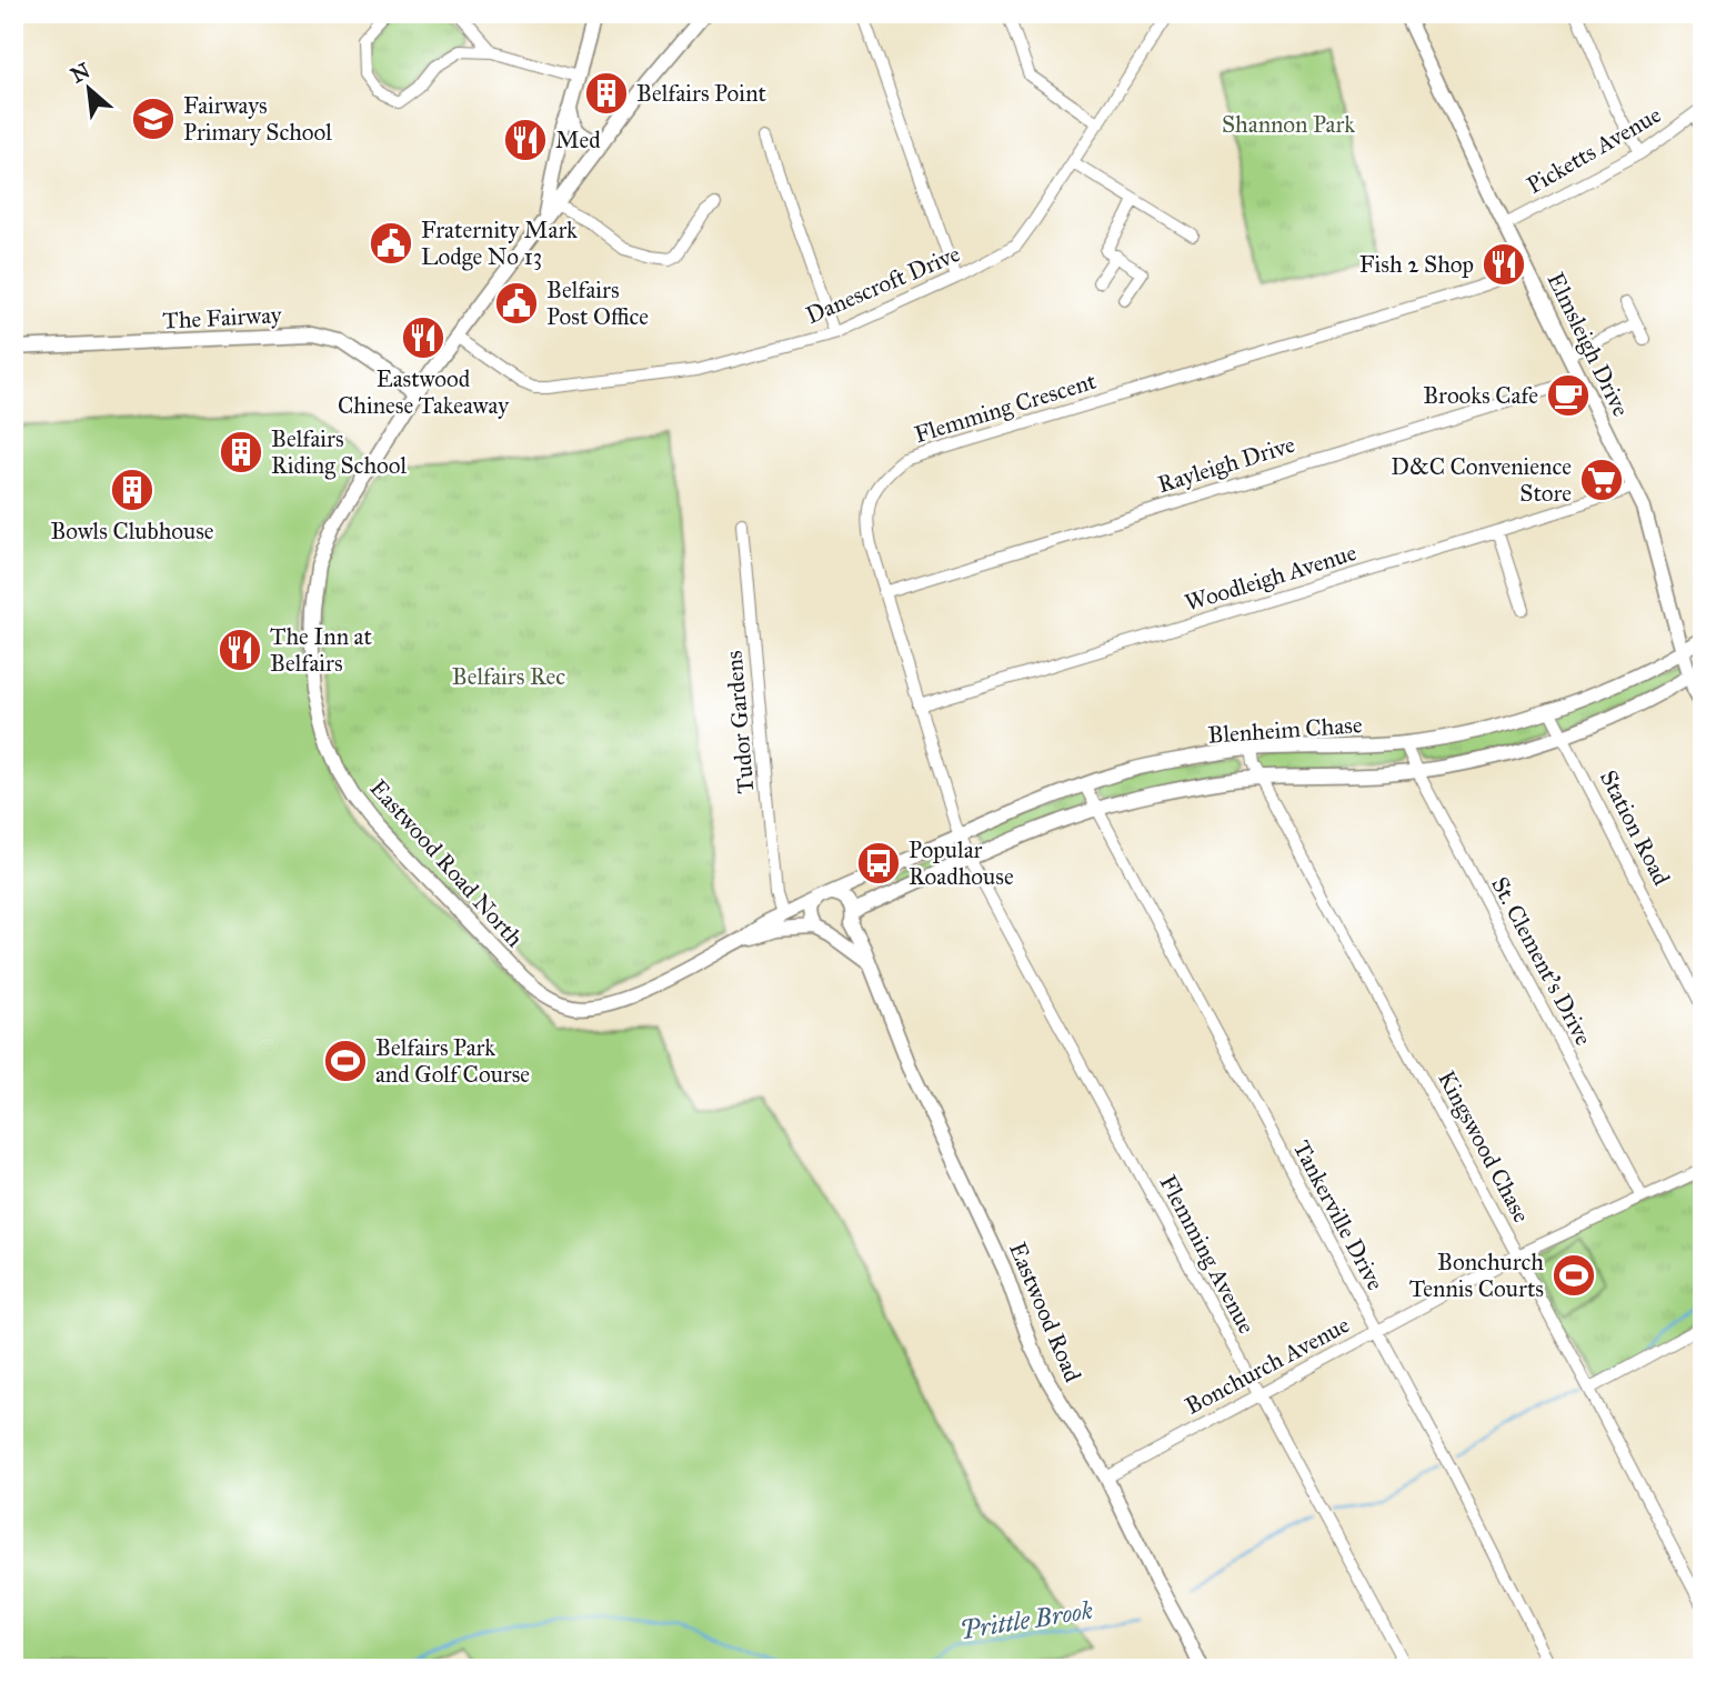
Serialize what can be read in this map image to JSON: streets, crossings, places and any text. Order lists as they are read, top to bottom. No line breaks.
{"streets":{"street":["Picketts Avenue","Danescroft Drive","The Fairway","Elmsleigh Drive","Flemming Crescent","Rayleigh Drive","Woodleigh Avenue","Tudor Gardens","Blenheim Chase","Station Road","Eastwood Road North","St. Clement's Drive","Kingswood Chase","Tankerville Drive","Flemming Avenue","Eastwood Road","Bonchurch Avenue"]},"crossings":[["Picketts Avenue","Elmsleigh Drive"],["Danescroft Drive","Eastwood Road North"],["The Fairway","Eastwood Road North"],["Elmsleigh Drive","Flemming Crescent"],["Elmsleigh Drive","Rayleigh Drive"],["Elmsleigh Drive","Woodleigh Avenue"],["Elmsleigh Drive","Blenheim Chase"],["Flemming Crescent","Rayleigh Drive"],["Flemming Crescent","Woodleigh Avenue"],["Flemming Crescent","Blenheim Chase"],["Flemming Crescent","Flemming Avenue"],["Blenheim Chase","Station Road"],["Blenheim Chase","St. Clement's Drive"],["Blenheim Chase","Kingswood Chase"],["Blenheim Chase","Tankerville Drive"],["Blenheim Chase","Flemming Avenue"],["Blenheim Chase","Eastwood Road"],["St. Clement's Drive","Bonchurch Avenue"],["Kingswood Chase","Bonchurch Avenue"],["Tankerville Drive","Bonchurch Avenue"],["Flemming Avenue","Bonchurch Avenue"],["Eastwood Road","Bonchurch Avenue"]],"water":["Prittle Brook"],"parks":["Shannon Park","Belfairs Rec"],"places":{"building":["Belfairs Point","Belfairs Riding School","Bowls Clubhouse"],"school or university":["Fairways Primary School"],"restaurant":["Med","Fish 2 Shop","Eastwood Chinese Takeaway","The Inn at Belfairs"],"public building":["Fraternity Mark Lodge No 13","Belfairs Post Office"],"cafe":["Brooks Cafe"],"supermarket":["D&C Convenience Store"],"bus stop":["Popular Roadhouse"],"sports":["Belfairs Park and Golf Course","Bonchurch Tennis Courts"]},"north":"top left"}
